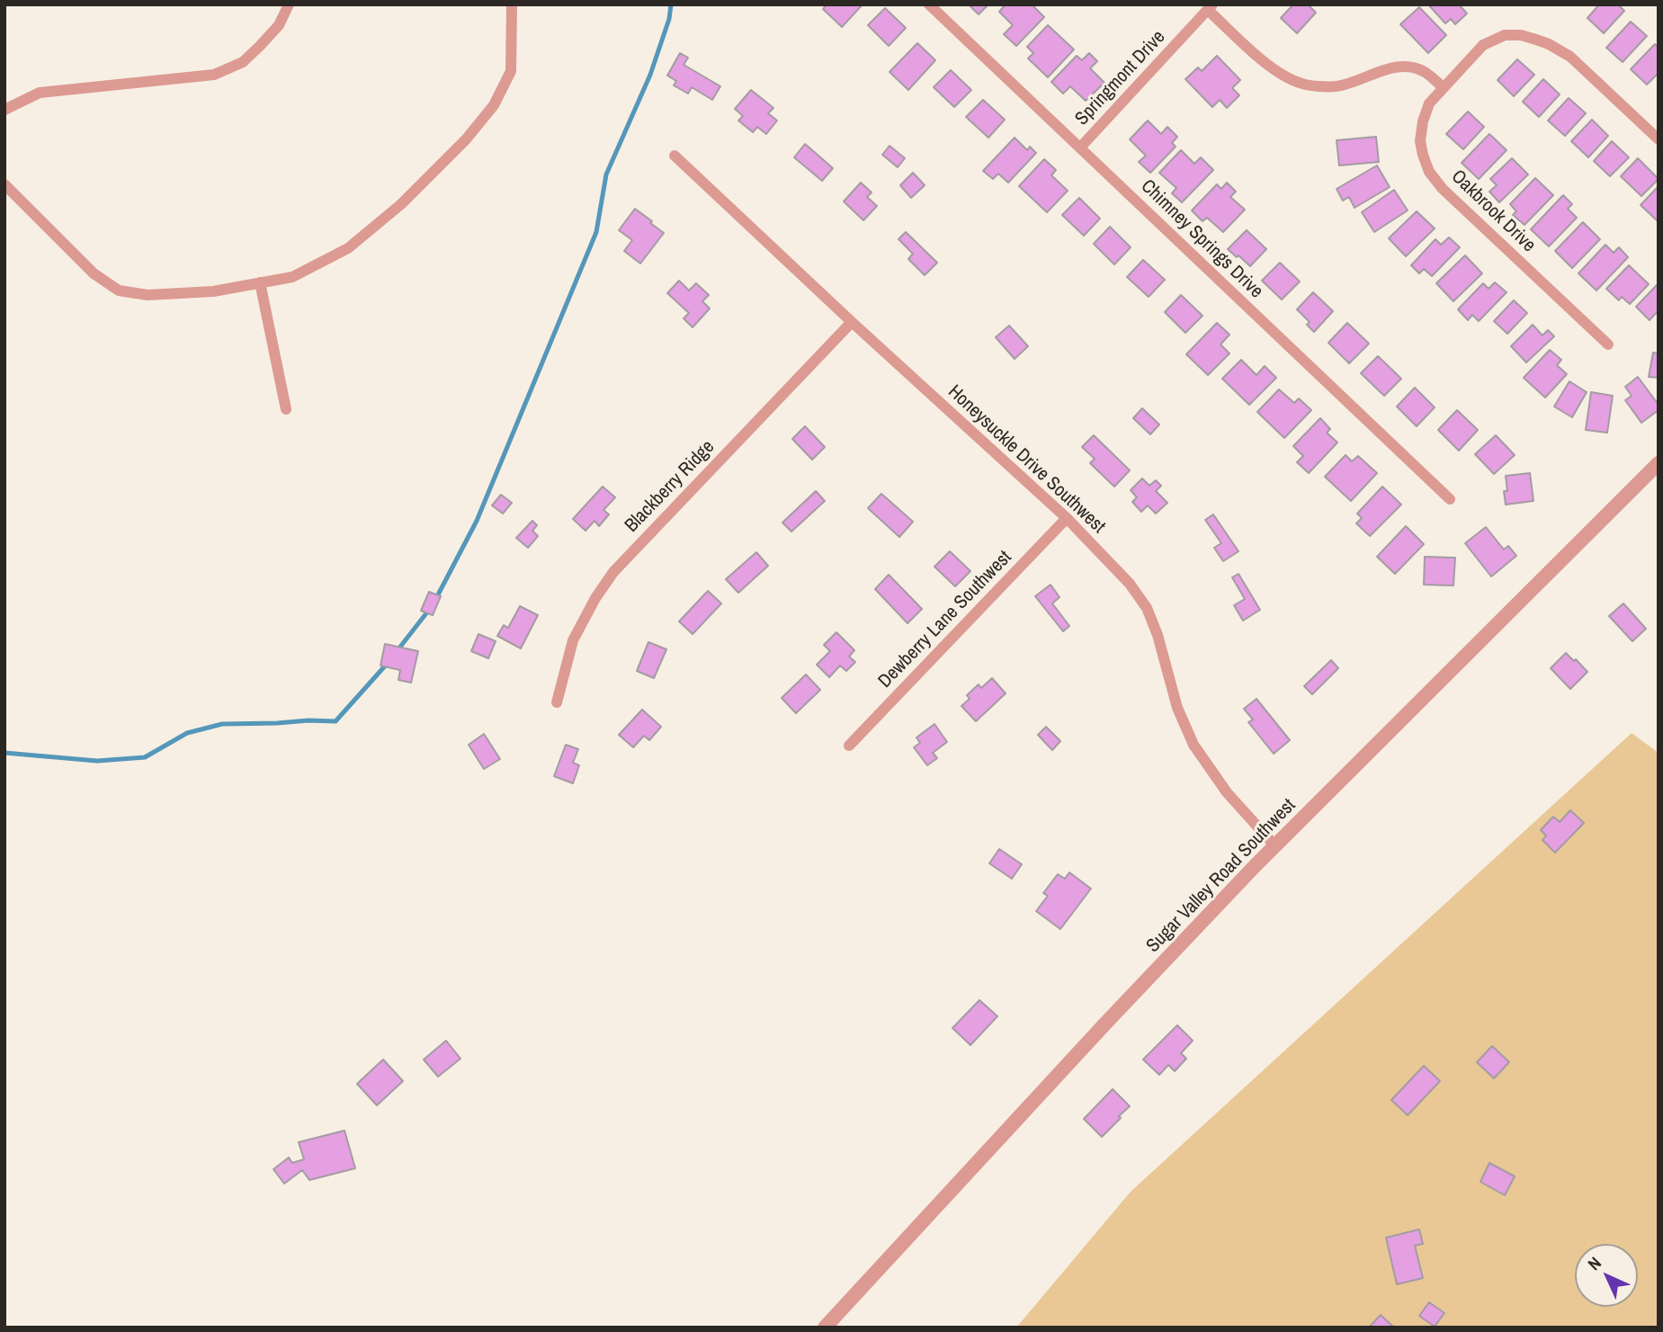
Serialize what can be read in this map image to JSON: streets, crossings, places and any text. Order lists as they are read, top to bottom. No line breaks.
{"streets":{"street":["Springmont Drive","Oakbrook Drive","Chimney Springs Drive","Honeysuckle Drive Southwest","Blackberry Ridge","Dewberry Lane Southwest","Sugar Valley Road Southwest"]},"crossings":[["Springmont Drive","Chimney Springs Drive"],["Honeysuckle Drive Southwest","Blackberry Ridge"],["Honeysuckle Drive Southwest","Dewberry Lane Southwest"],["Honeysuckle Drive Southwest","Sugar Valley Road Southwest"]],"north":"top left"}
